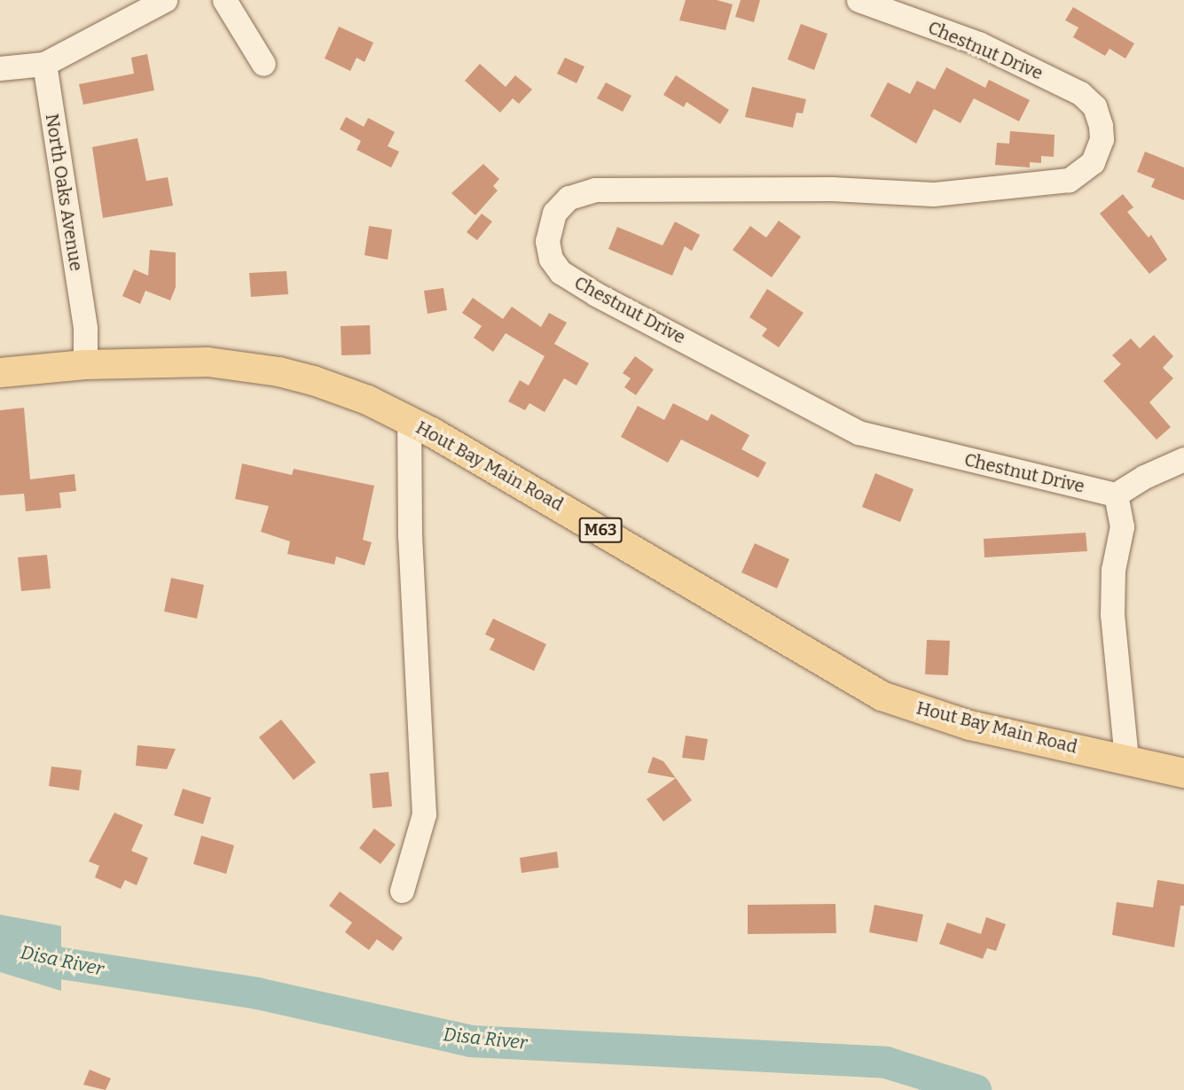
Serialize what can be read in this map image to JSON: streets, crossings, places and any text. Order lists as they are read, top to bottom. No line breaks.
{"streets":{"main road":["Hout Bay Main Road","M63"],"street":["Chestnut Drive","North Oaks Avenue"]},"crossings":[["North Oaks Avenue","Hout Bay Main Road"]],"water":["Disa River"]}
